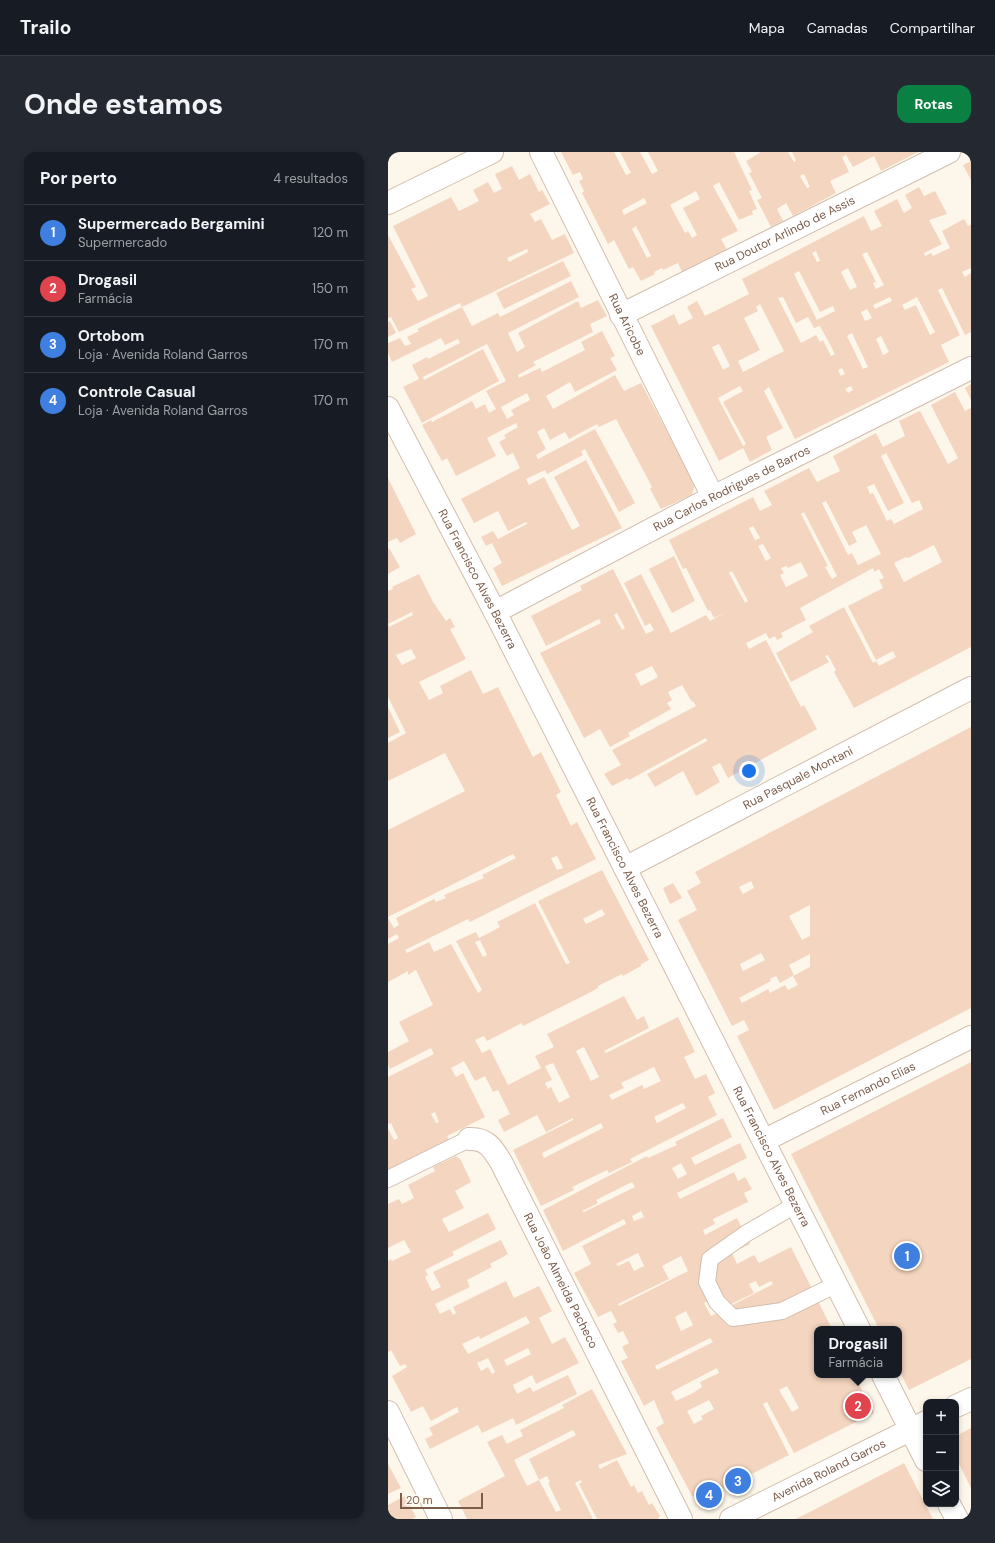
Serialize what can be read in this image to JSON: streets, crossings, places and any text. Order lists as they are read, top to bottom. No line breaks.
{"streets":{"street":["Rua Doutor Arlindo de Assis","Rua Aricobe","Rua Carlos Rodrigues de Barros","Rua Francisco Alves Bezerra","Rua Pasquale Montani","Rua Fernando Elias","Rua João Almeida Pacheco","Avenida Roland Garros"]},"crossings":[["Rua Doutor Arlindo de Assis","Rua Aricobe"],["Rua Aricobe","Rua Carlos Rodrigues de Barros"],["Rua Carlos Rodrigues de Barros","Rua Francisco Alves Bezerra"],["Rua Francisco Alves Bezerra","Rua Pasquale Montani"],["Rua Francisco Alves Bezerra","Rua Fernando Elias"]],"scale_bar":"20 m","page":{"header":"Trailo","nav":["Mapa","Camadas","Compartilhar"],"buttons":"Rotas","title":"Onde estamos","heading":["Por perto","4 resultados"],"list":[{"mark":"1","name":"Supermercado Bergamini","note":"Supermercado","value":"120 m"},{"mark":"2","name":"Drogasil","note":"Farmácia","value":"150 m"},{"mark":"3","name":"Ortobom","note":"Loja · Avenida Roland Garros","value":"170 m"},{"mark":"4","name":"Controle Casual","note":"Loja · Avenida Roland Garros","value":"170 m"}],"pins":["1","2","3","4"],"popup":["Drogasil","Farmácia"],"map_buttons":["+","−"],"scale":"20 m"}}
